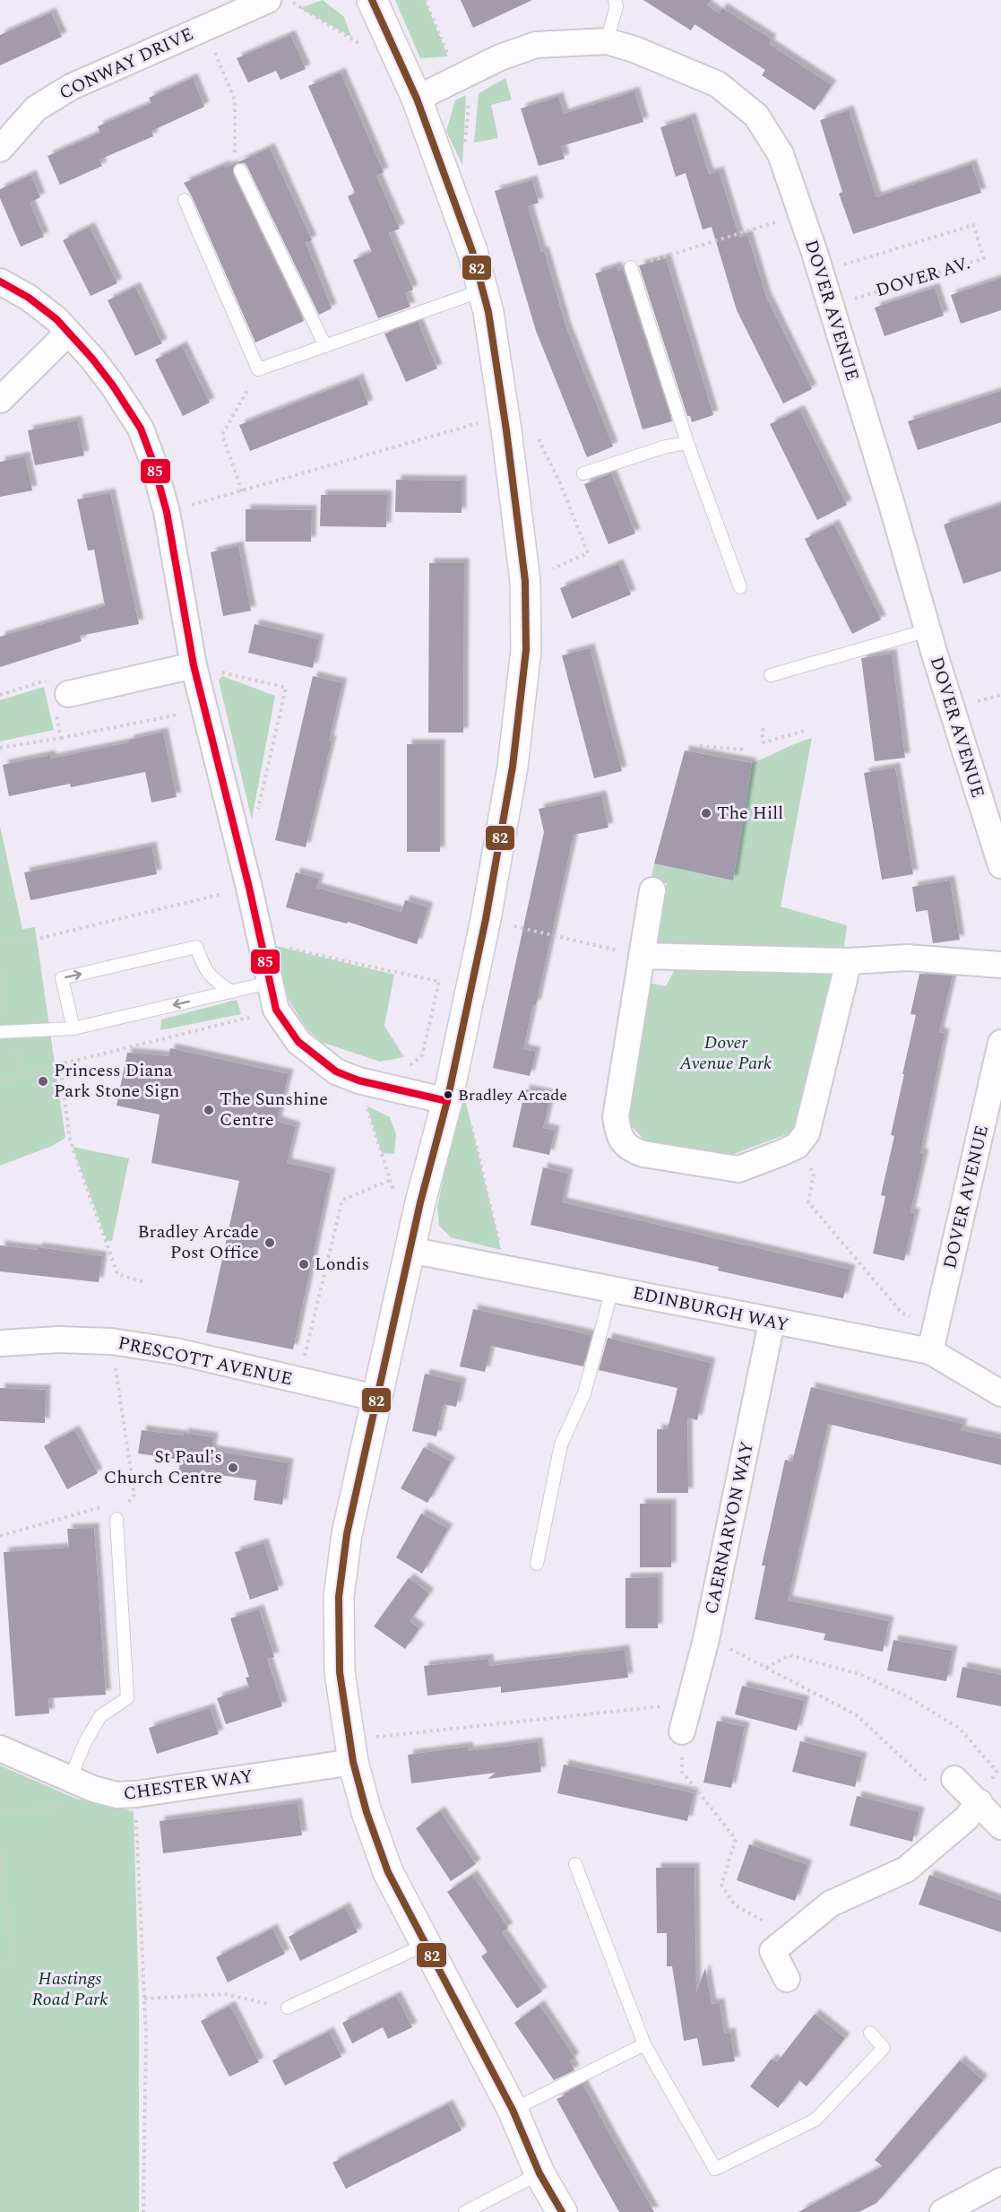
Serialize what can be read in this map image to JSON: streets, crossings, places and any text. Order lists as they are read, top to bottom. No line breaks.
{"streets":{"street":["CONWAY DRIVE","DOVER AVENUE","EDINBURGH WAY","PRESCOTT AVENUE","CAERNARVON WAY","CHESTER WAY"],"path":["DOVER AV."]},"crossings":[["DOVER AV.","DOVER AVENUE"],["DOVER AVENUE","EDINBURGH WAY"],["EDINBURGH WAY","CAERNARVON WAY"]],"parks":["Dover Avenue Park","Hastings Road Park"],"places":["The Hill","Princess Diana Park Stone Sign","Bradley Arcade","The Sunshine Centre","Bradley Arcade Post Office","Londis","St Paul's Church Centre"],"lines":["transit line 82","transit line 85"]}
